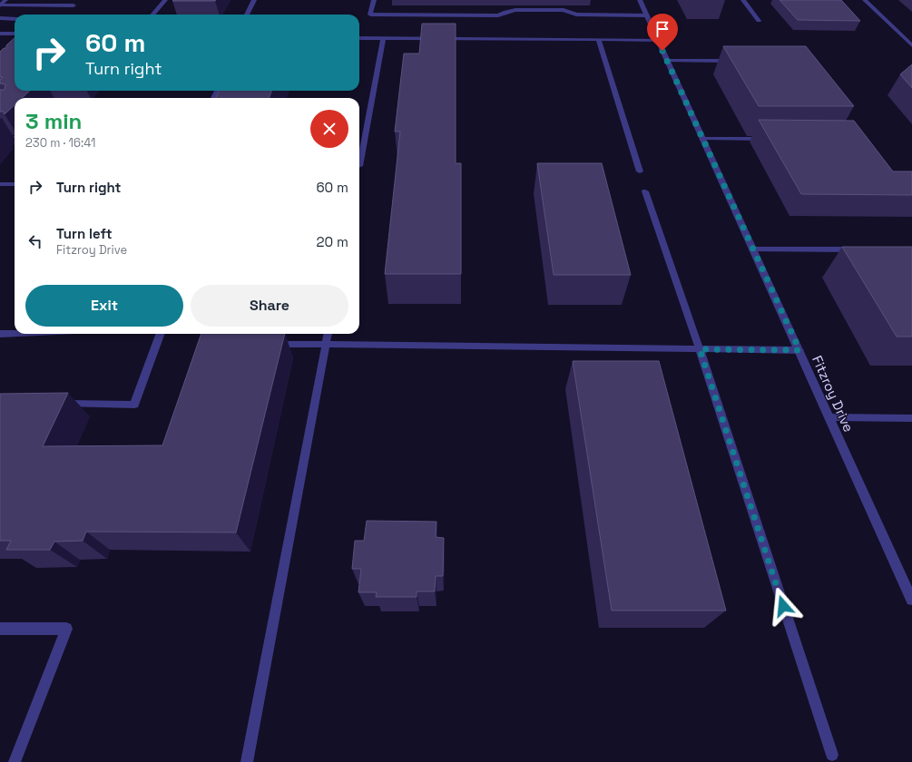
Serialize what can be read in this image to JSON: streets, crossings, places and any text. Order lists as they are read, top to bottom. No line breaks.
{"streets":{"street":["Fitzroy Drive"]},"page":{"turn":["60 m","Turn right"],"heading":["3 min","230 m · 16:41"],"list":[{"name":"Turn right","value":"60 m"},{"name":"Turn left","note":"Fitzroy Drive","value":"20 m"}],"buttons":["Exit","Share"]}}
